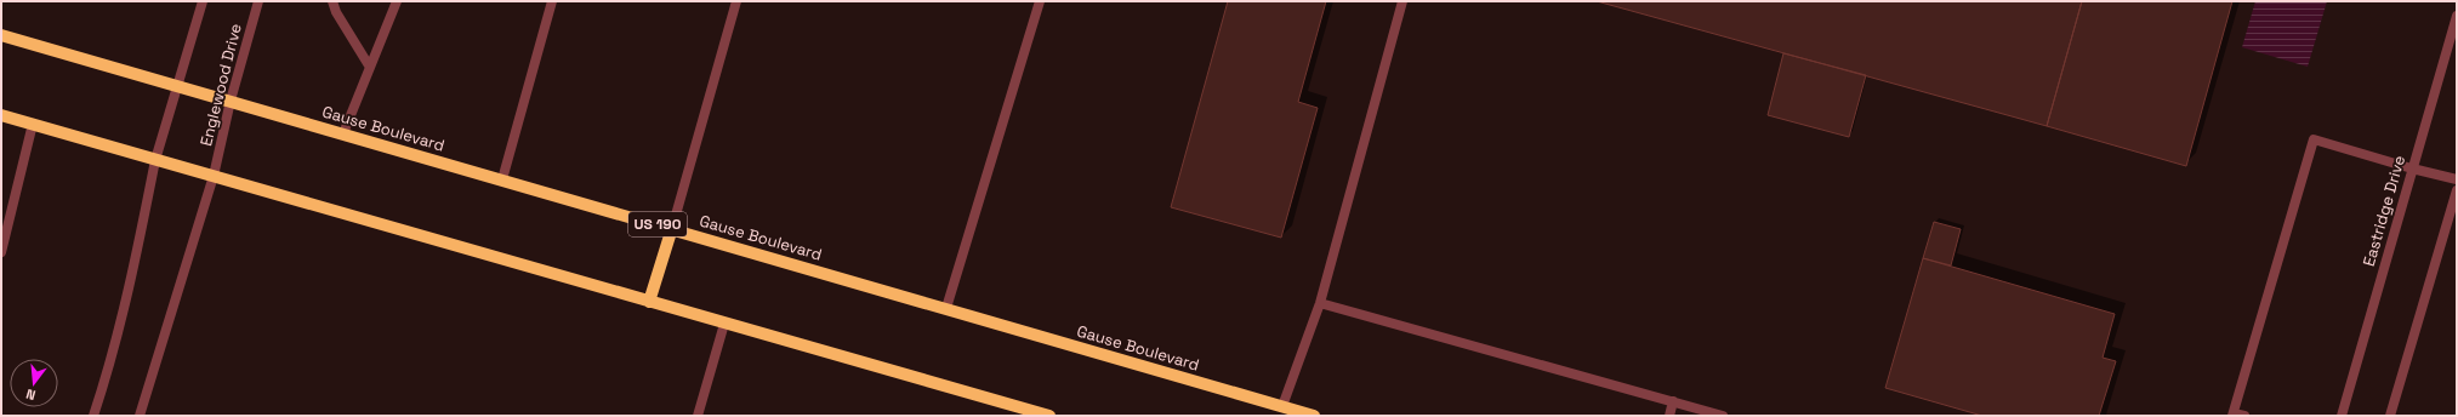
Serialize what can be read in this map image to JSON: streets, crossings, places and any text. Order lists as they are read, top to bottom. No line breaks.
{"streets":{"main road":["Gause Boulevard","US 190"],"street":["Englewood Drive","Eastridge Drive"]},"crossings":[["Englewood Drive","Gause Boulevard"]],"north":"bottom"}
